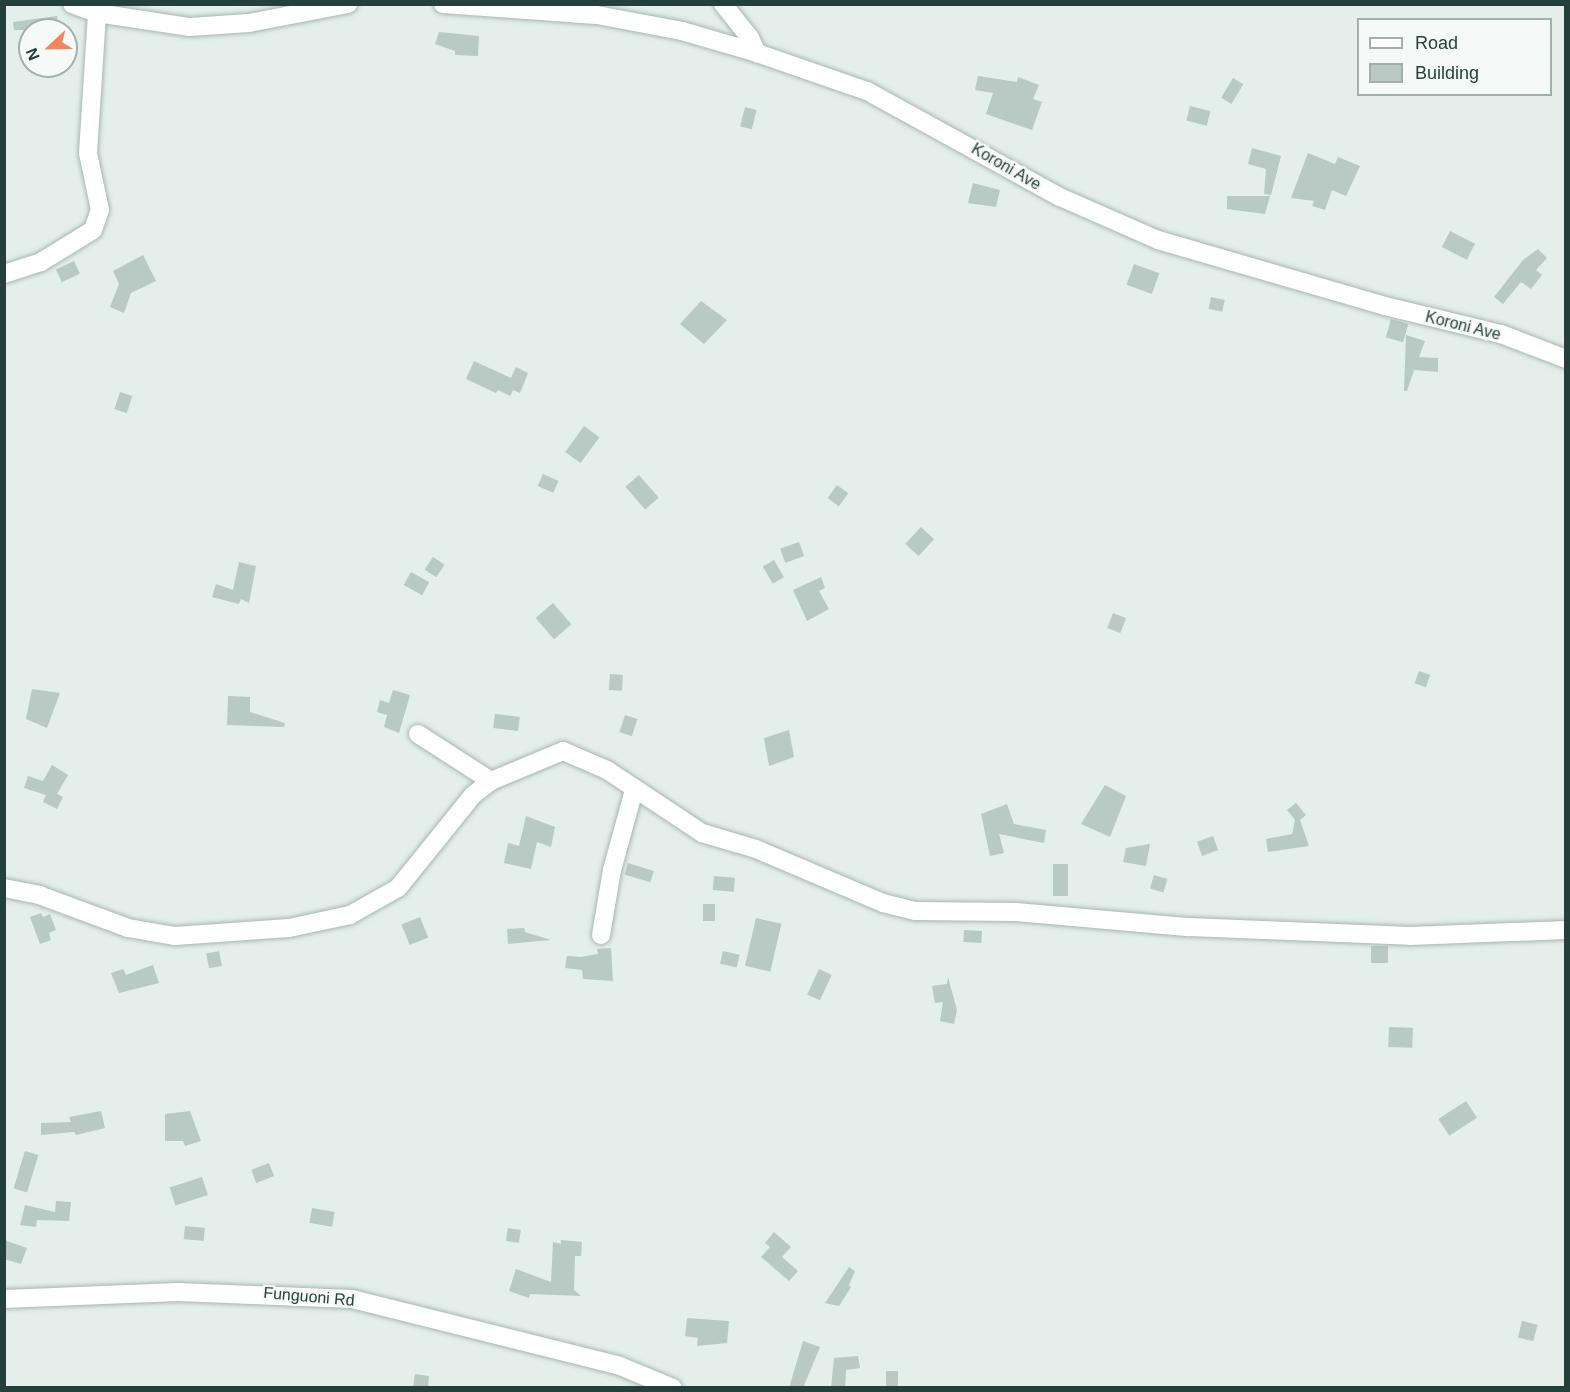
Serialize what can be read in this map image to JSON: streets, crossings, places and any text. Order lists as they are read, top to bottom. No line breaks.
{"streets":{"street":["Koroni Ave","Funguoni Rd"]},"legend":["Road","Building"],"north":"left"}
